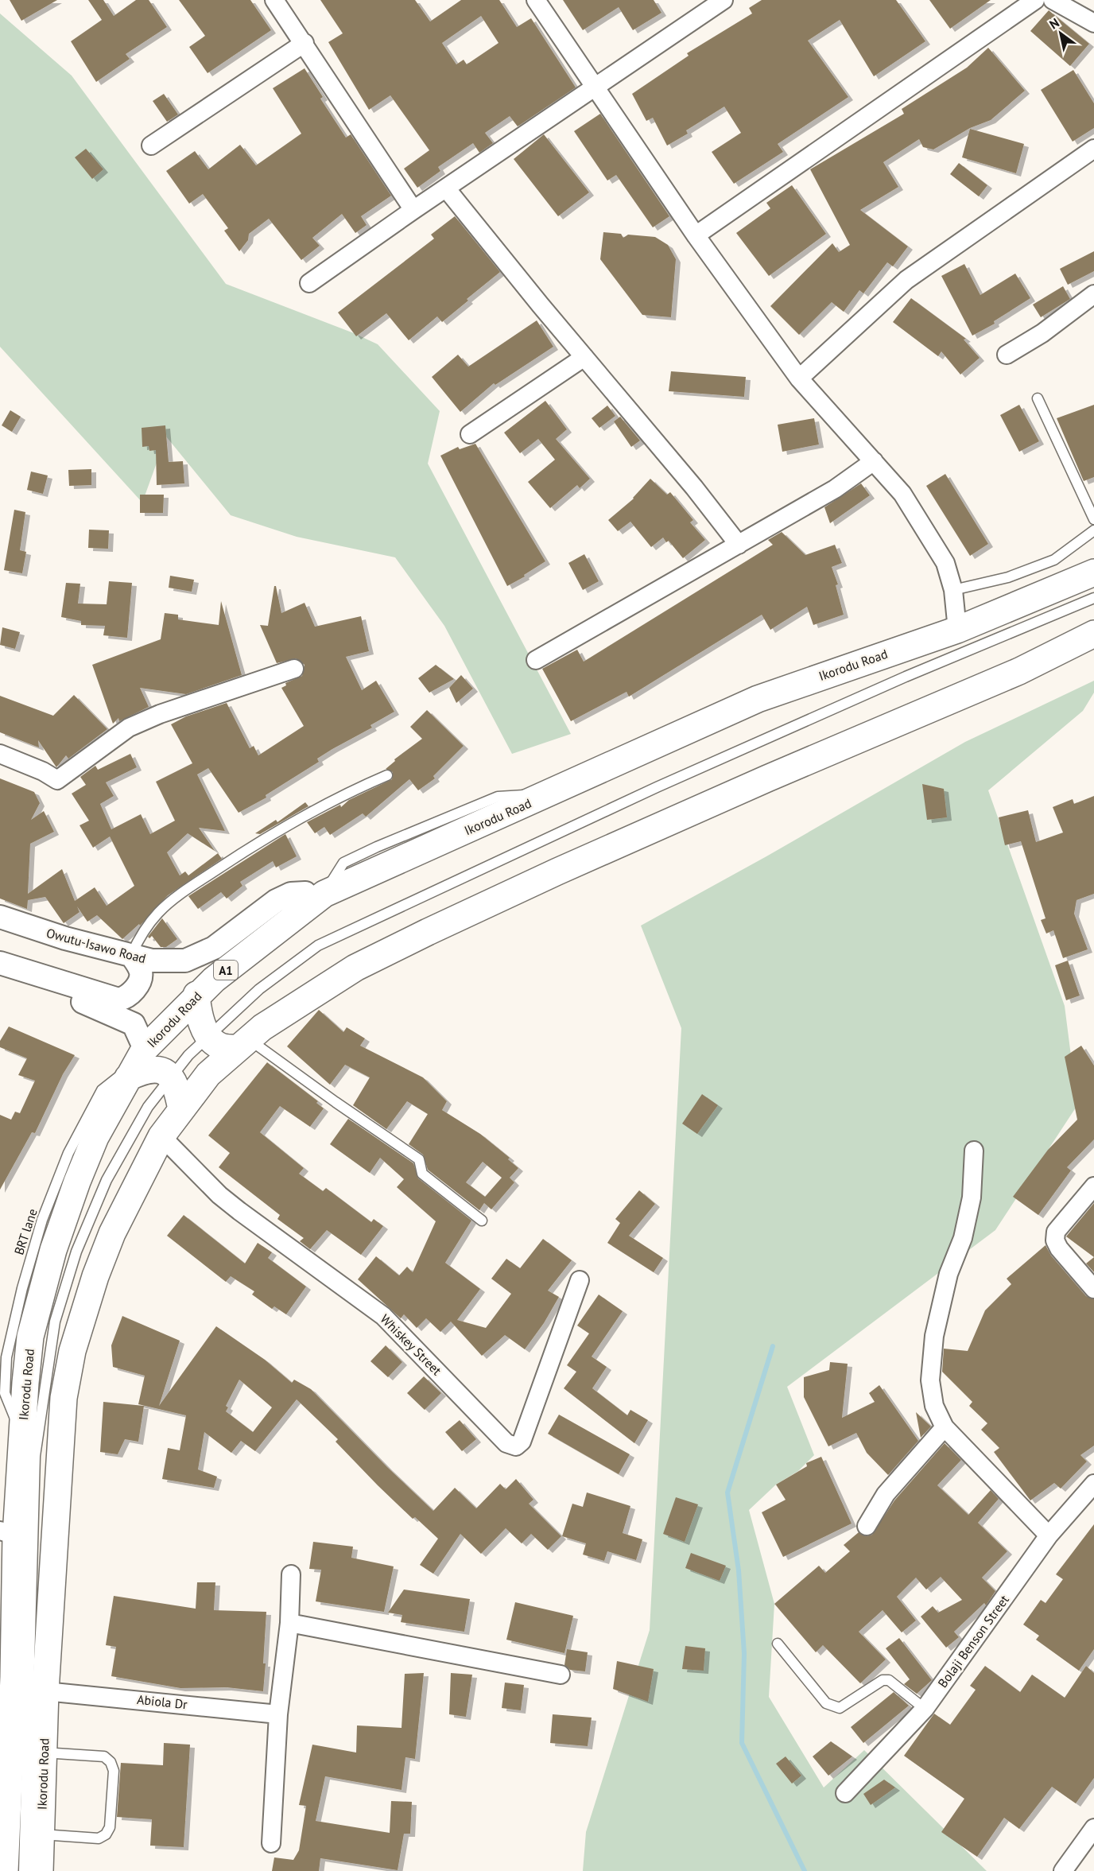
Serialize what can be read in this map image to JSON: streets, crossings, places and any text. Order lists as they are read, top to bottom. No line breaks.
{"streets":{"highway":["Ikorodu Road","A1"],"street":["Owutu-Isawo Road","Whiskey Street","Bolaji Benson Street","Abiola Dr"]},"crossings":[["Ikorodu Road","Owutu-Isawo Road"],["Ikorodu Road","Whiskey Street"],["Ikorodu Road","Abiola Dr"]],"north":"top left"}
